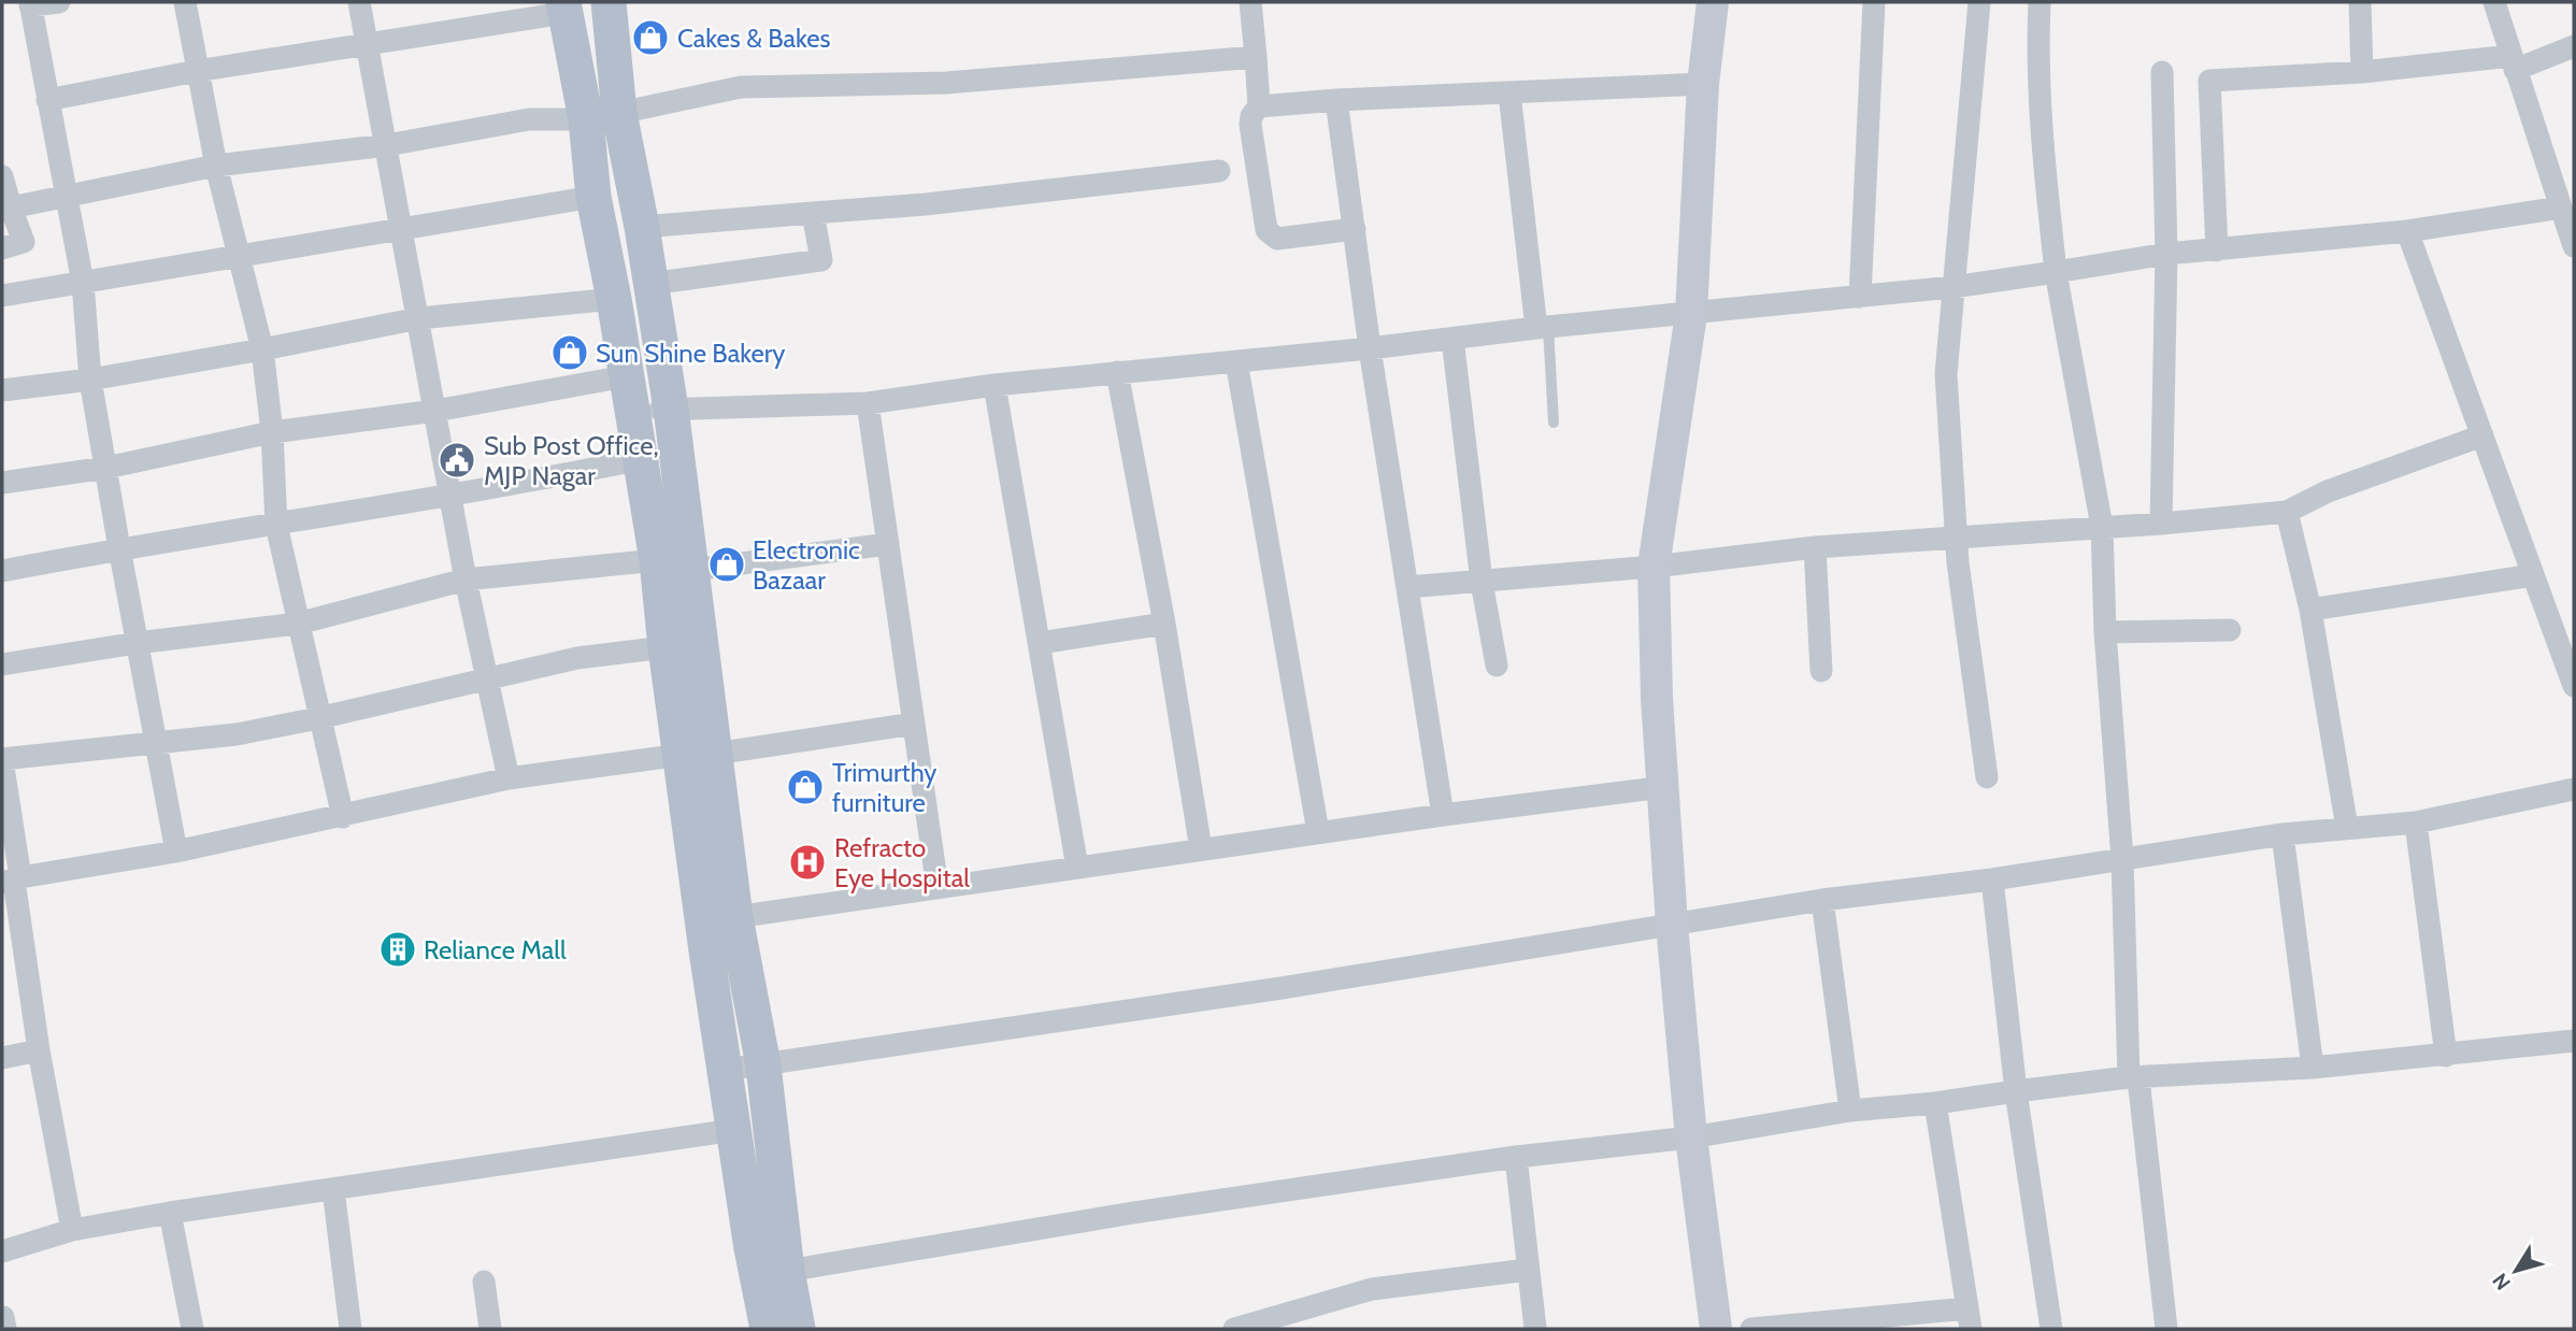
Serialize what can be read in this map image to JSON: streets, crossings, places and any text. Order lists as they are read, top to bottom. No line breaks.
{"places":{"shop":["Cakes & Bakes","Sun Shine Bakery","Electronic Bazaar","Trimurthy furniture"],"public building":["Sub Post Office, MJP Nagar"],"hospital":["Refracto Eye Hospital"],"building":["Reliance Mall"]},"north":"bottom left"}
